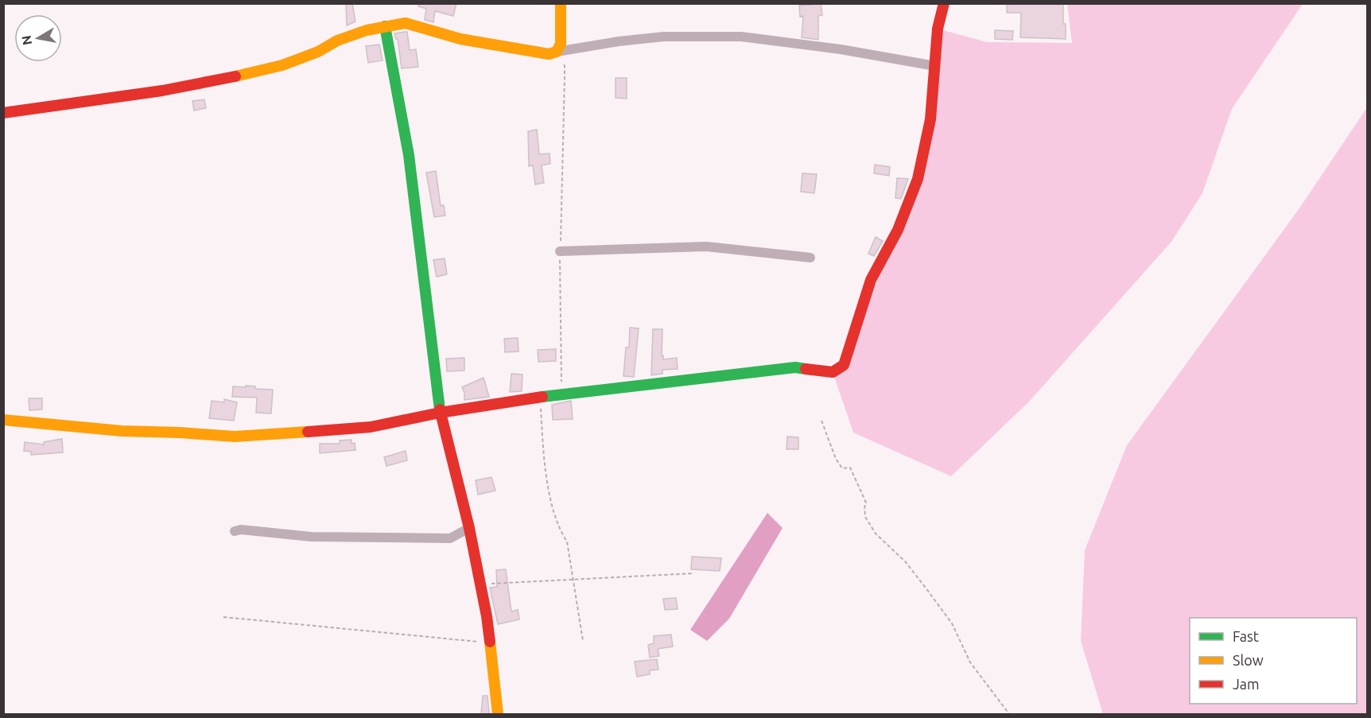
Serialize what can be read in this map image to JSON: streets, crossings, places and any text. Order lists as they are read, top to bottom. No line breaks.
{"legend":["Fast","Slow","Jam"],"north":"left"}
